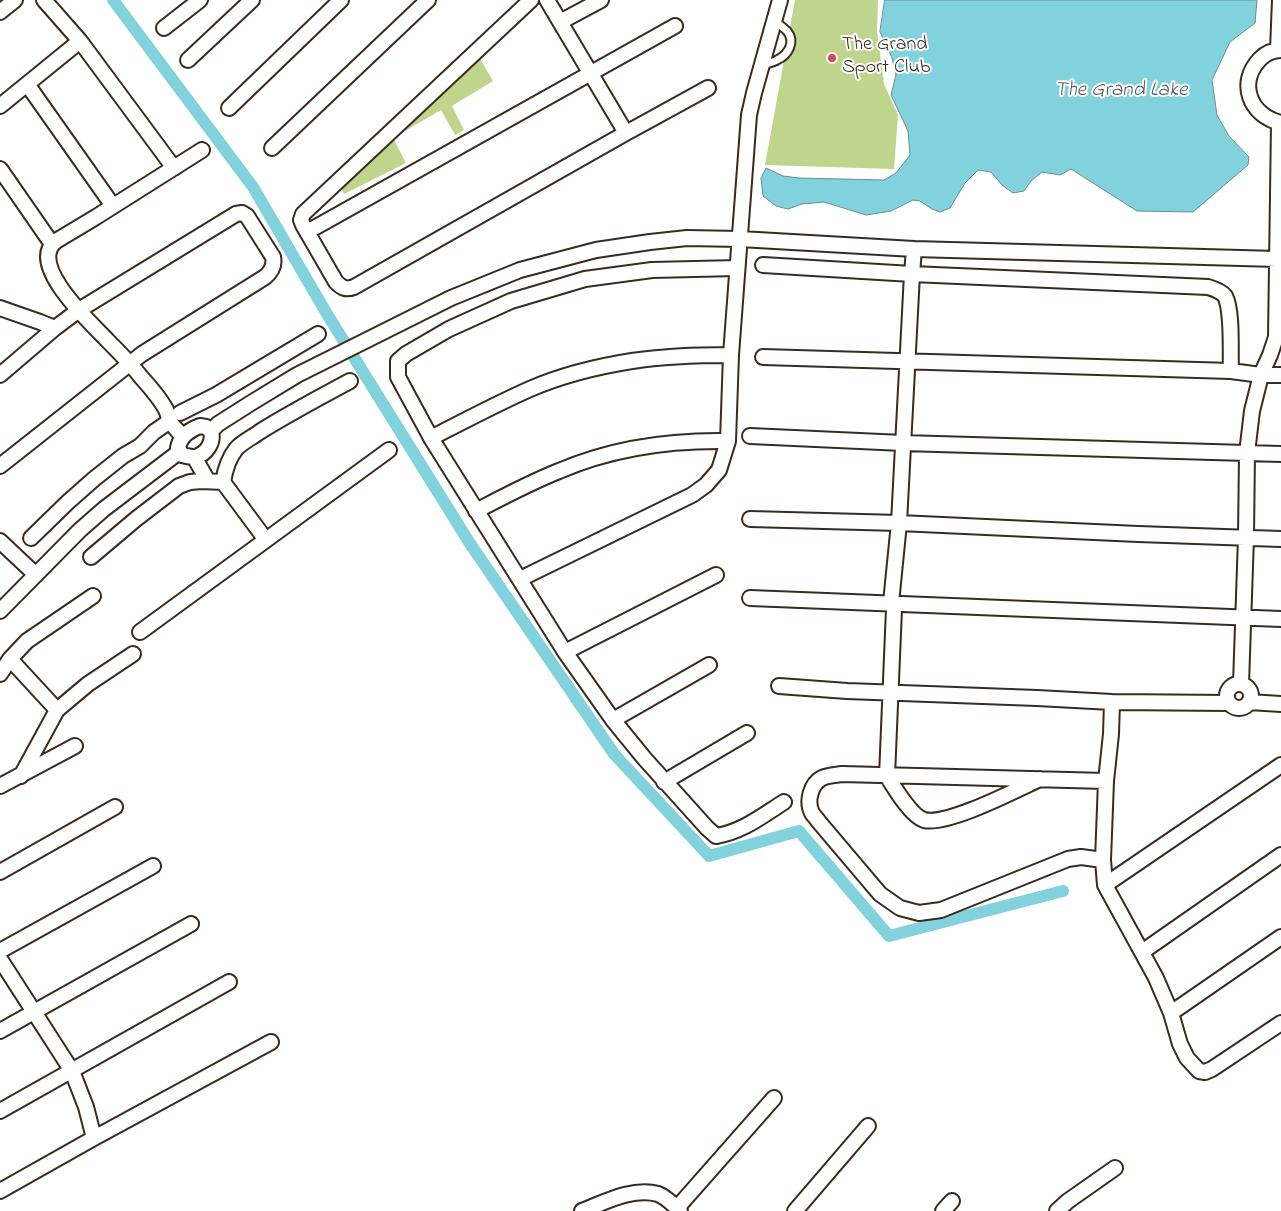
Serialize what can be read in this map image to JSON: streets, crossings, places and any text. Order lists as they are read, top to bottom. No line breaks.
{"water":["The Grand Lake"],"places":["The Grand Sport Club"]}
